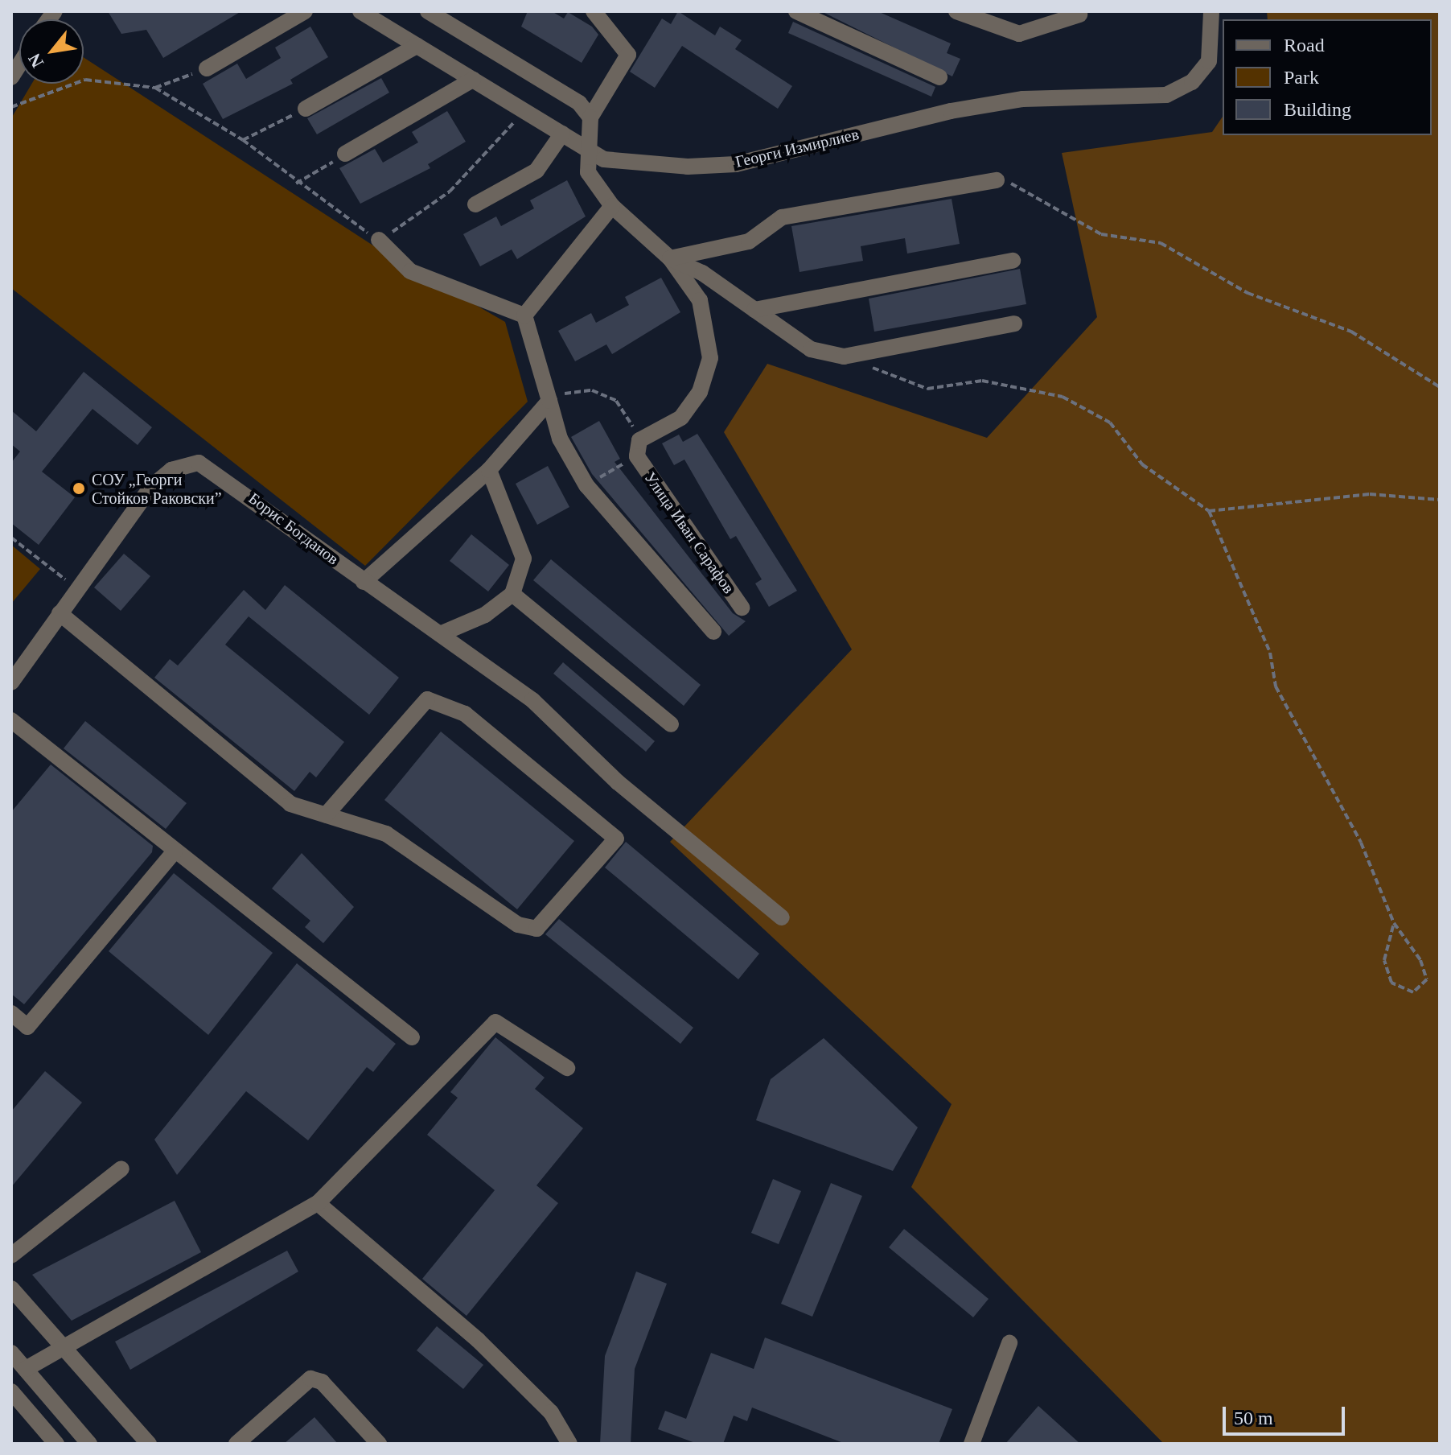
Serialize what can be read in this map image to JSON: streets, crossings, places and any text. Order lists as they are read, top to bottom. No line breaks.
{"streets":{"street":["Георги Измирлиев","Борис Богданов","Улица Иван Сарафов"]},"places":["СОУ „Георги Стойков Раковски”"],"legend":["Road","Park","Building"],"scale_bar":"50 m","north":"bottom left"}
